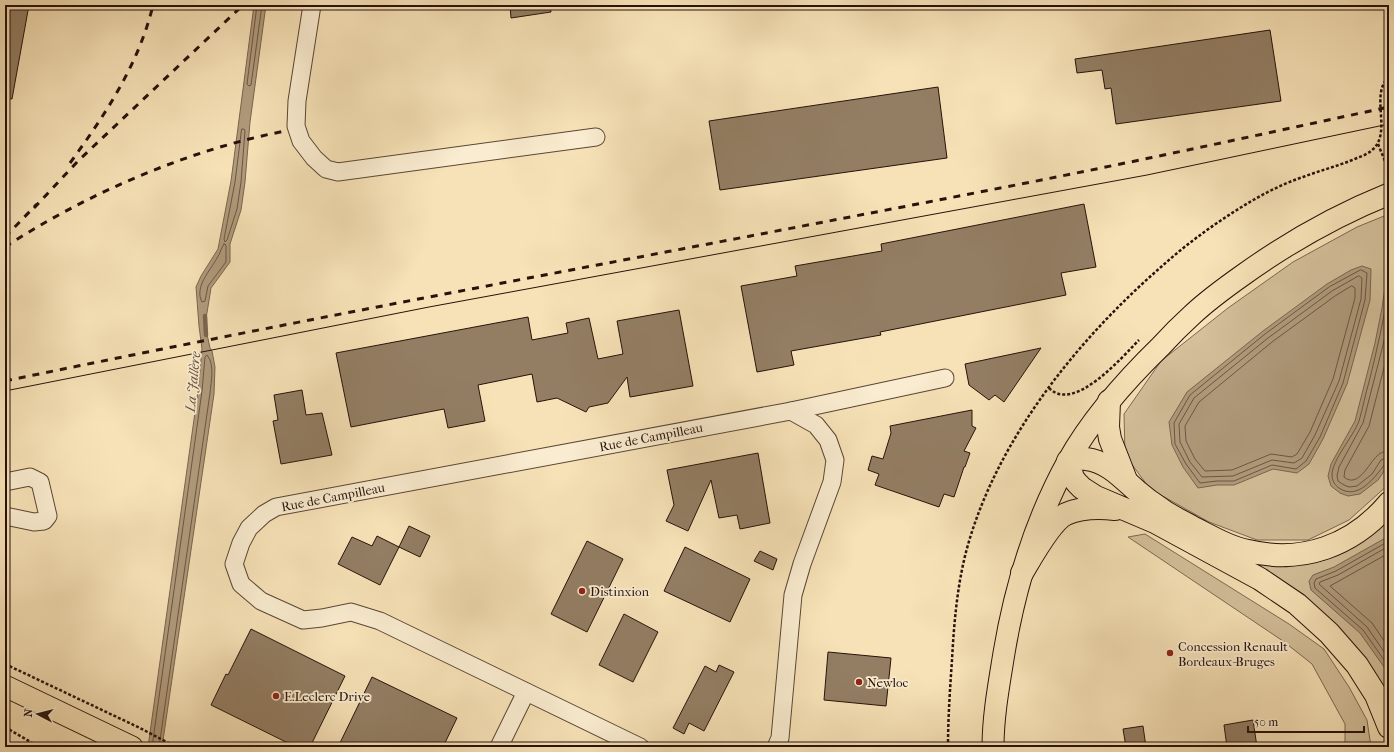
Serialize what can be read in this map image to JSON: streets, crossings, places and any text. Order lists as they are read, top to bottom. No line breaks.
{"streets":{"lane":["Rue de Campilleau"]},"water":["La Jallère"],"places":["Distinxion","Concession Renault Bordeaux-Bruges","Newloc","E.Leclerc Drive"],"scale_bar":"50 m","north":"left"}
